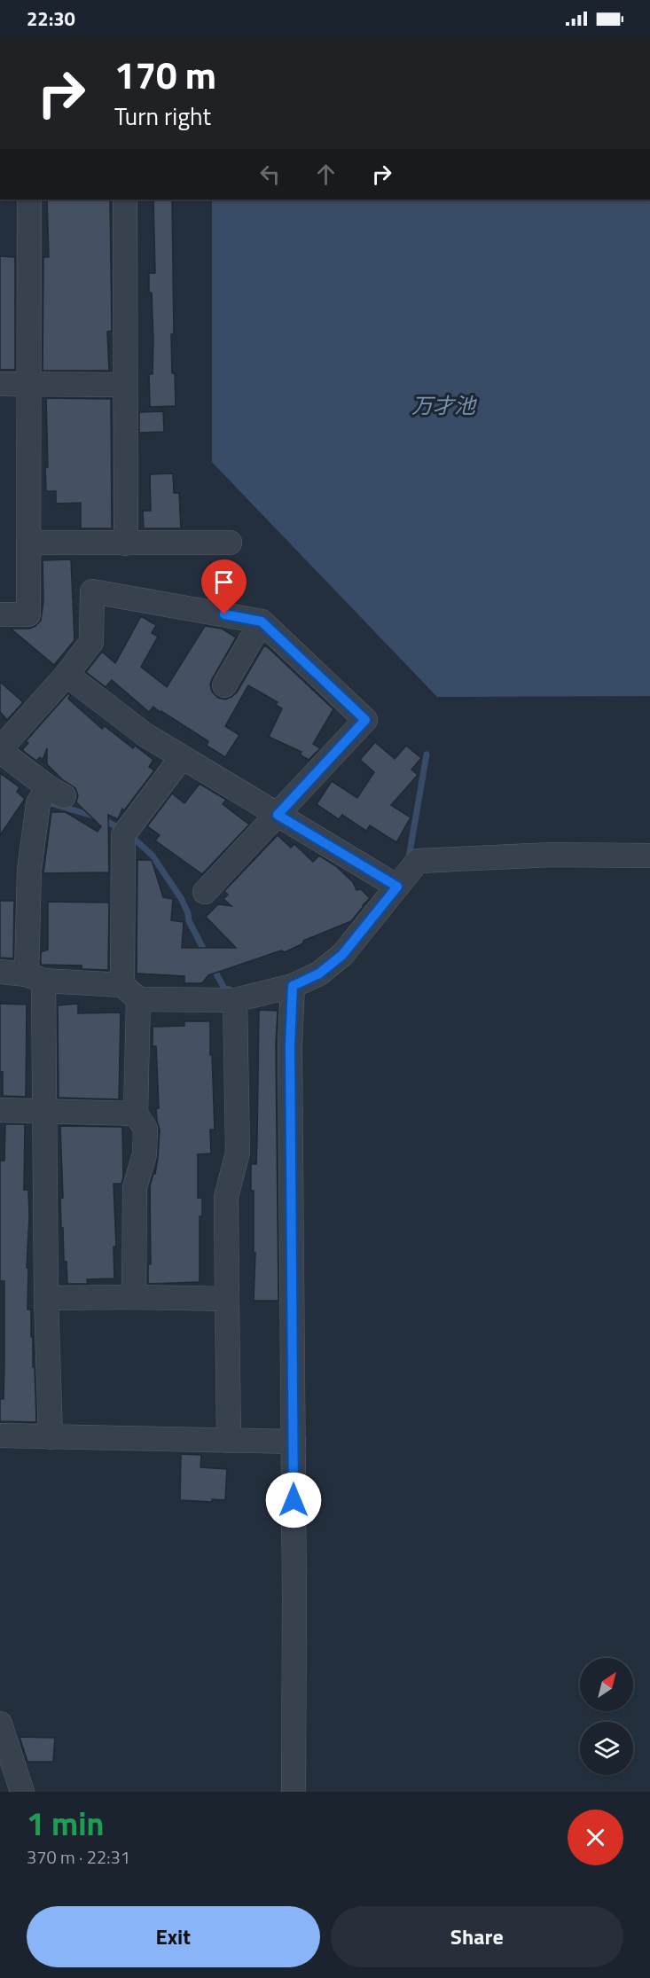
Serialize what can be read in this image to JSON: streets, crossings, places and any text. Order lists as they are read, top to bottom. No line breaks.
{"water":["万才池"],"north":"top right","page":{"status":"22:30","turn":["170 m","Turn right"],"heading":["1 min","370 m · 22:31"],"buttons":["Exit","Share"]}}
